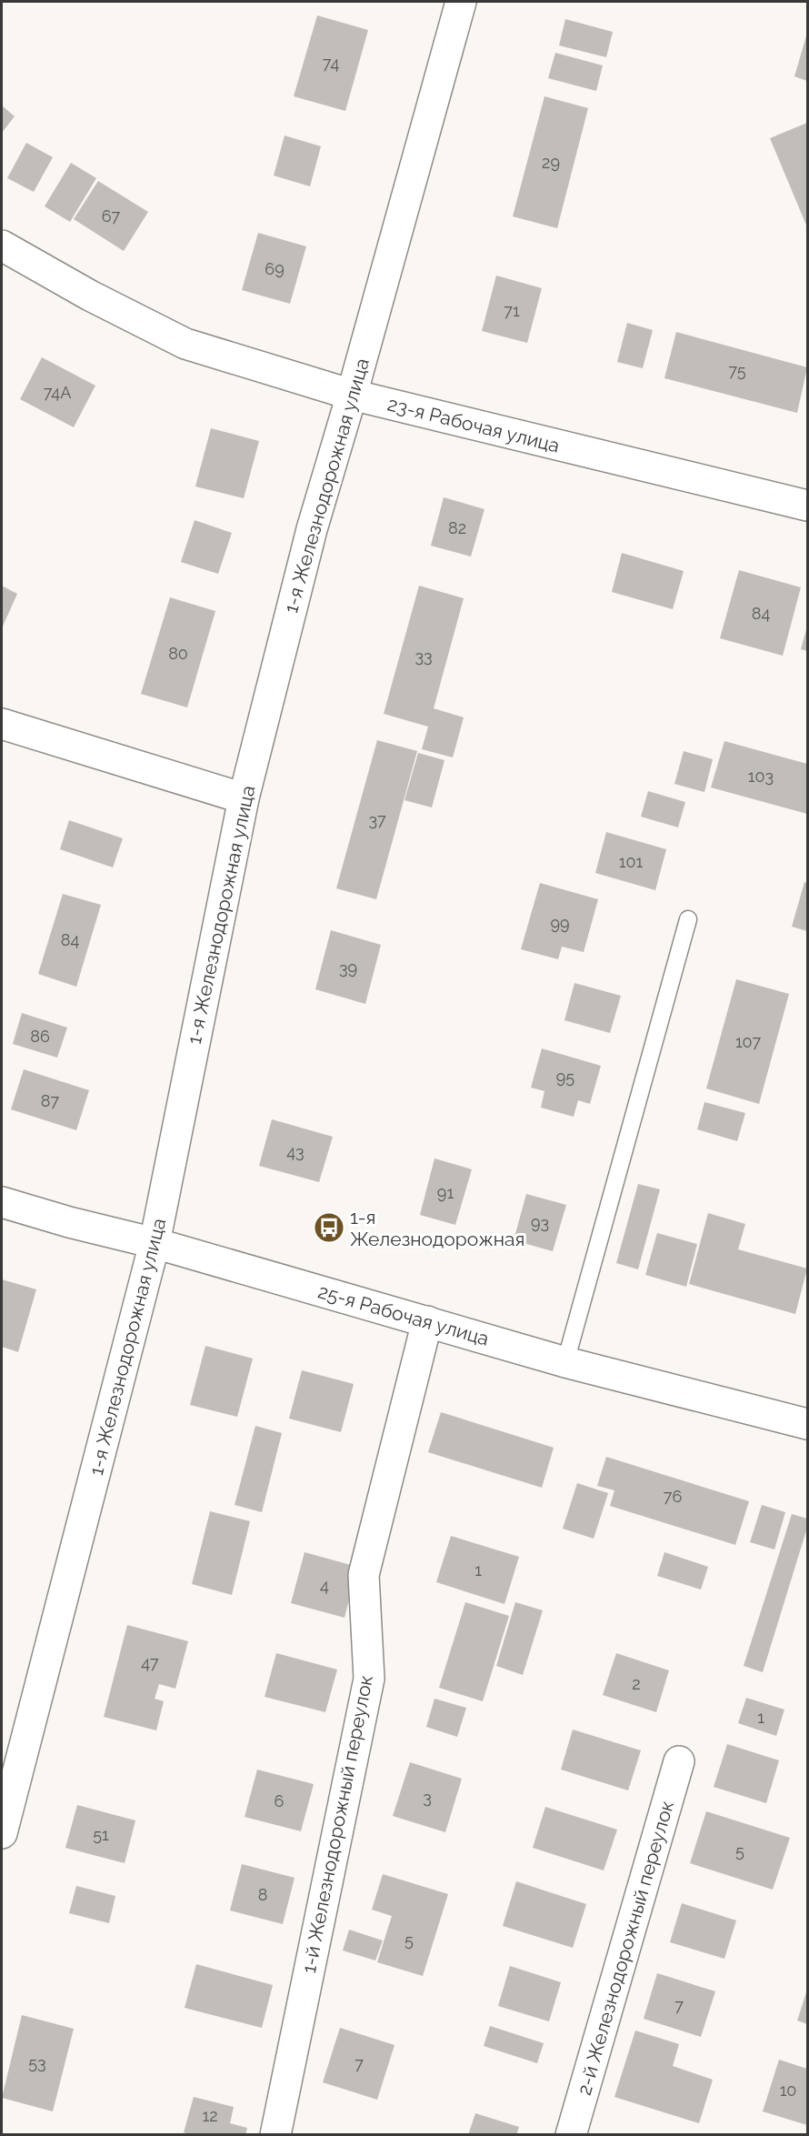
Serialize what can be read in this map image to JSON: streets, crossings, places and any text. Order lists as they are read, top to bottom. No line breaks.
{"streets":{"street":["23-я Рабочая улица","1-я Железнодорожная улица","25-я Рабочая улица","1-й Железнодорожный переулок","2-й Железнодорожный переулок"]},"crossings":[["23-я Рабочая улица","1-я Железнодорожная улица"],["1-я Железнодорожная улица","25-я Рабочая улица"],["25-я Рабочая улица","1-й Железнодорожный переулок"]],"places":{"bus stop":["1-я Железнодорожная"]},"house_numbers":["74","29","67","69","71","75","74А","82","84","80","33","103","37","101","99","84","39","86","107","95","87","43","91","93","76","1","4","47","2","1","3","6","51","5","8","5","7","53","7","10","12"]}
